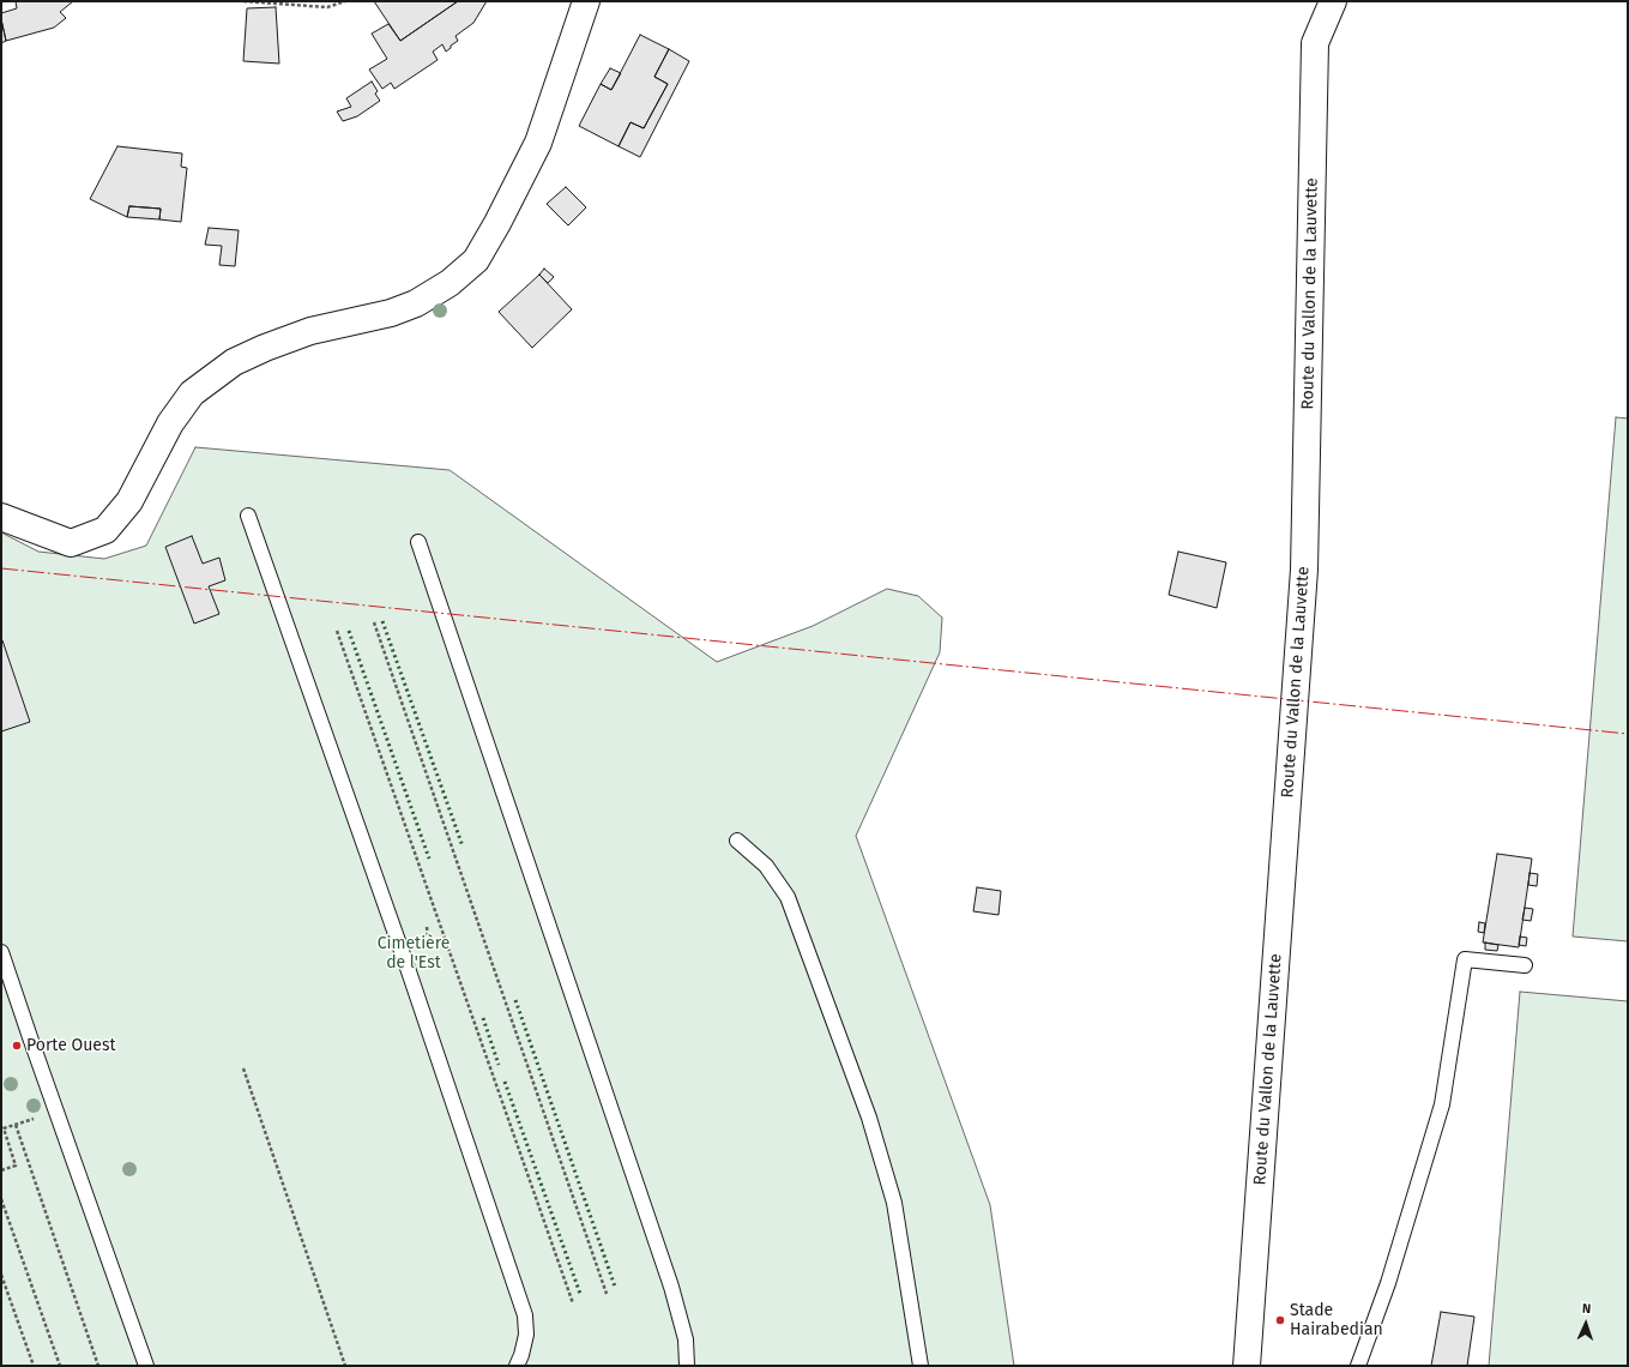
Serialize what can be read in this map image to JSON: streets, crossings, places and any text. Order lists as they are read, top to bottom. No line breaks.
{"streets":{"street":["Route du Vallon de la Lauvette"]},"parks":["Cimetière de l'Est"],"places":["Porte Ouest","Stade Hairabedian"],"north":"top"}
